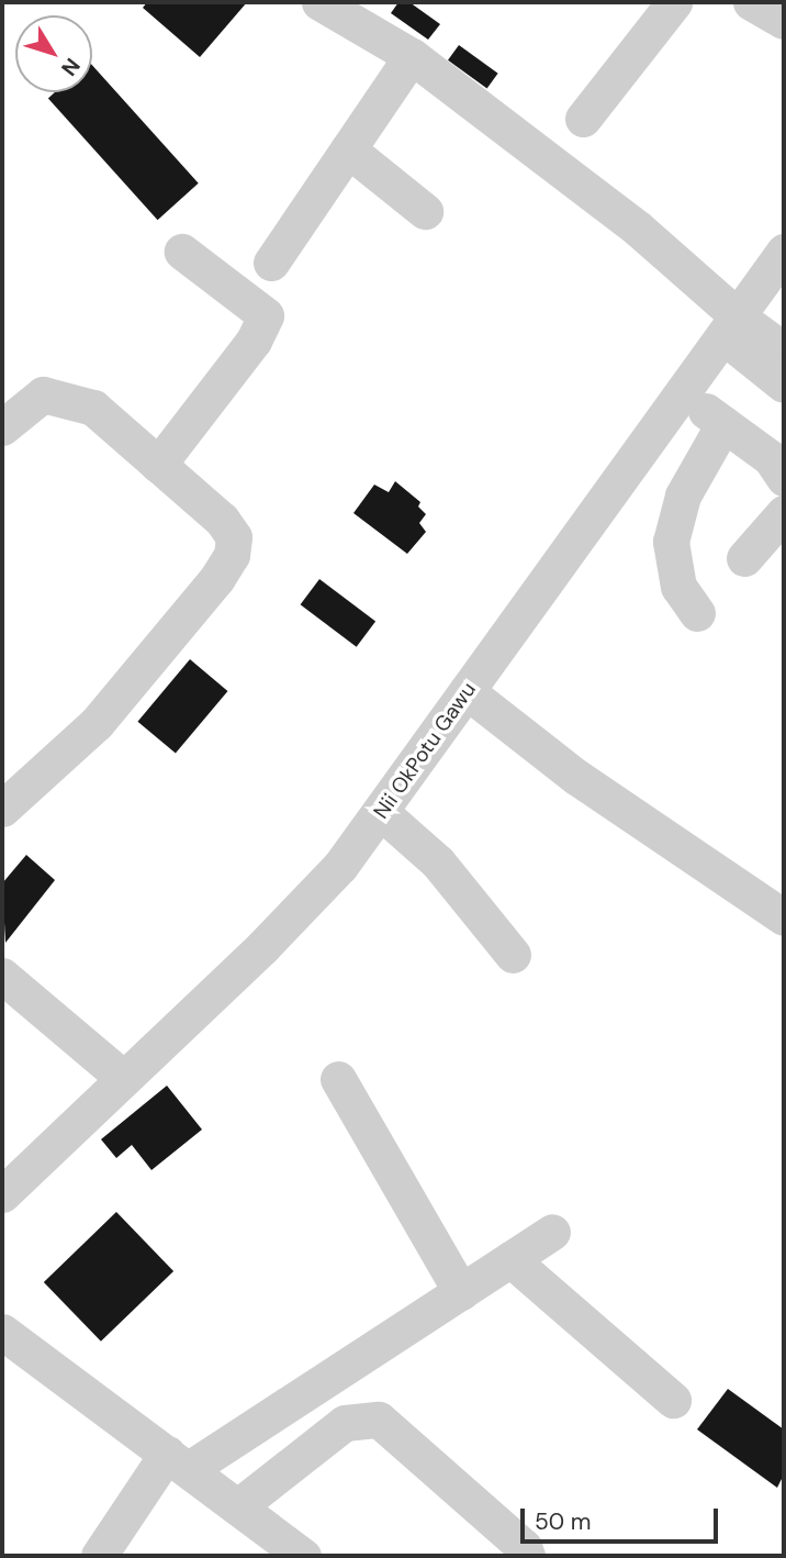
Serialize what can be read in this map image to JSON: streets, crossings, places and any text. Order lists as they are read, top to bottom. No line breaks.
{"streets":{"street":["Nii OkPotu Gawu"]},"scale_bar":"50 m","north":"bottom right"}
